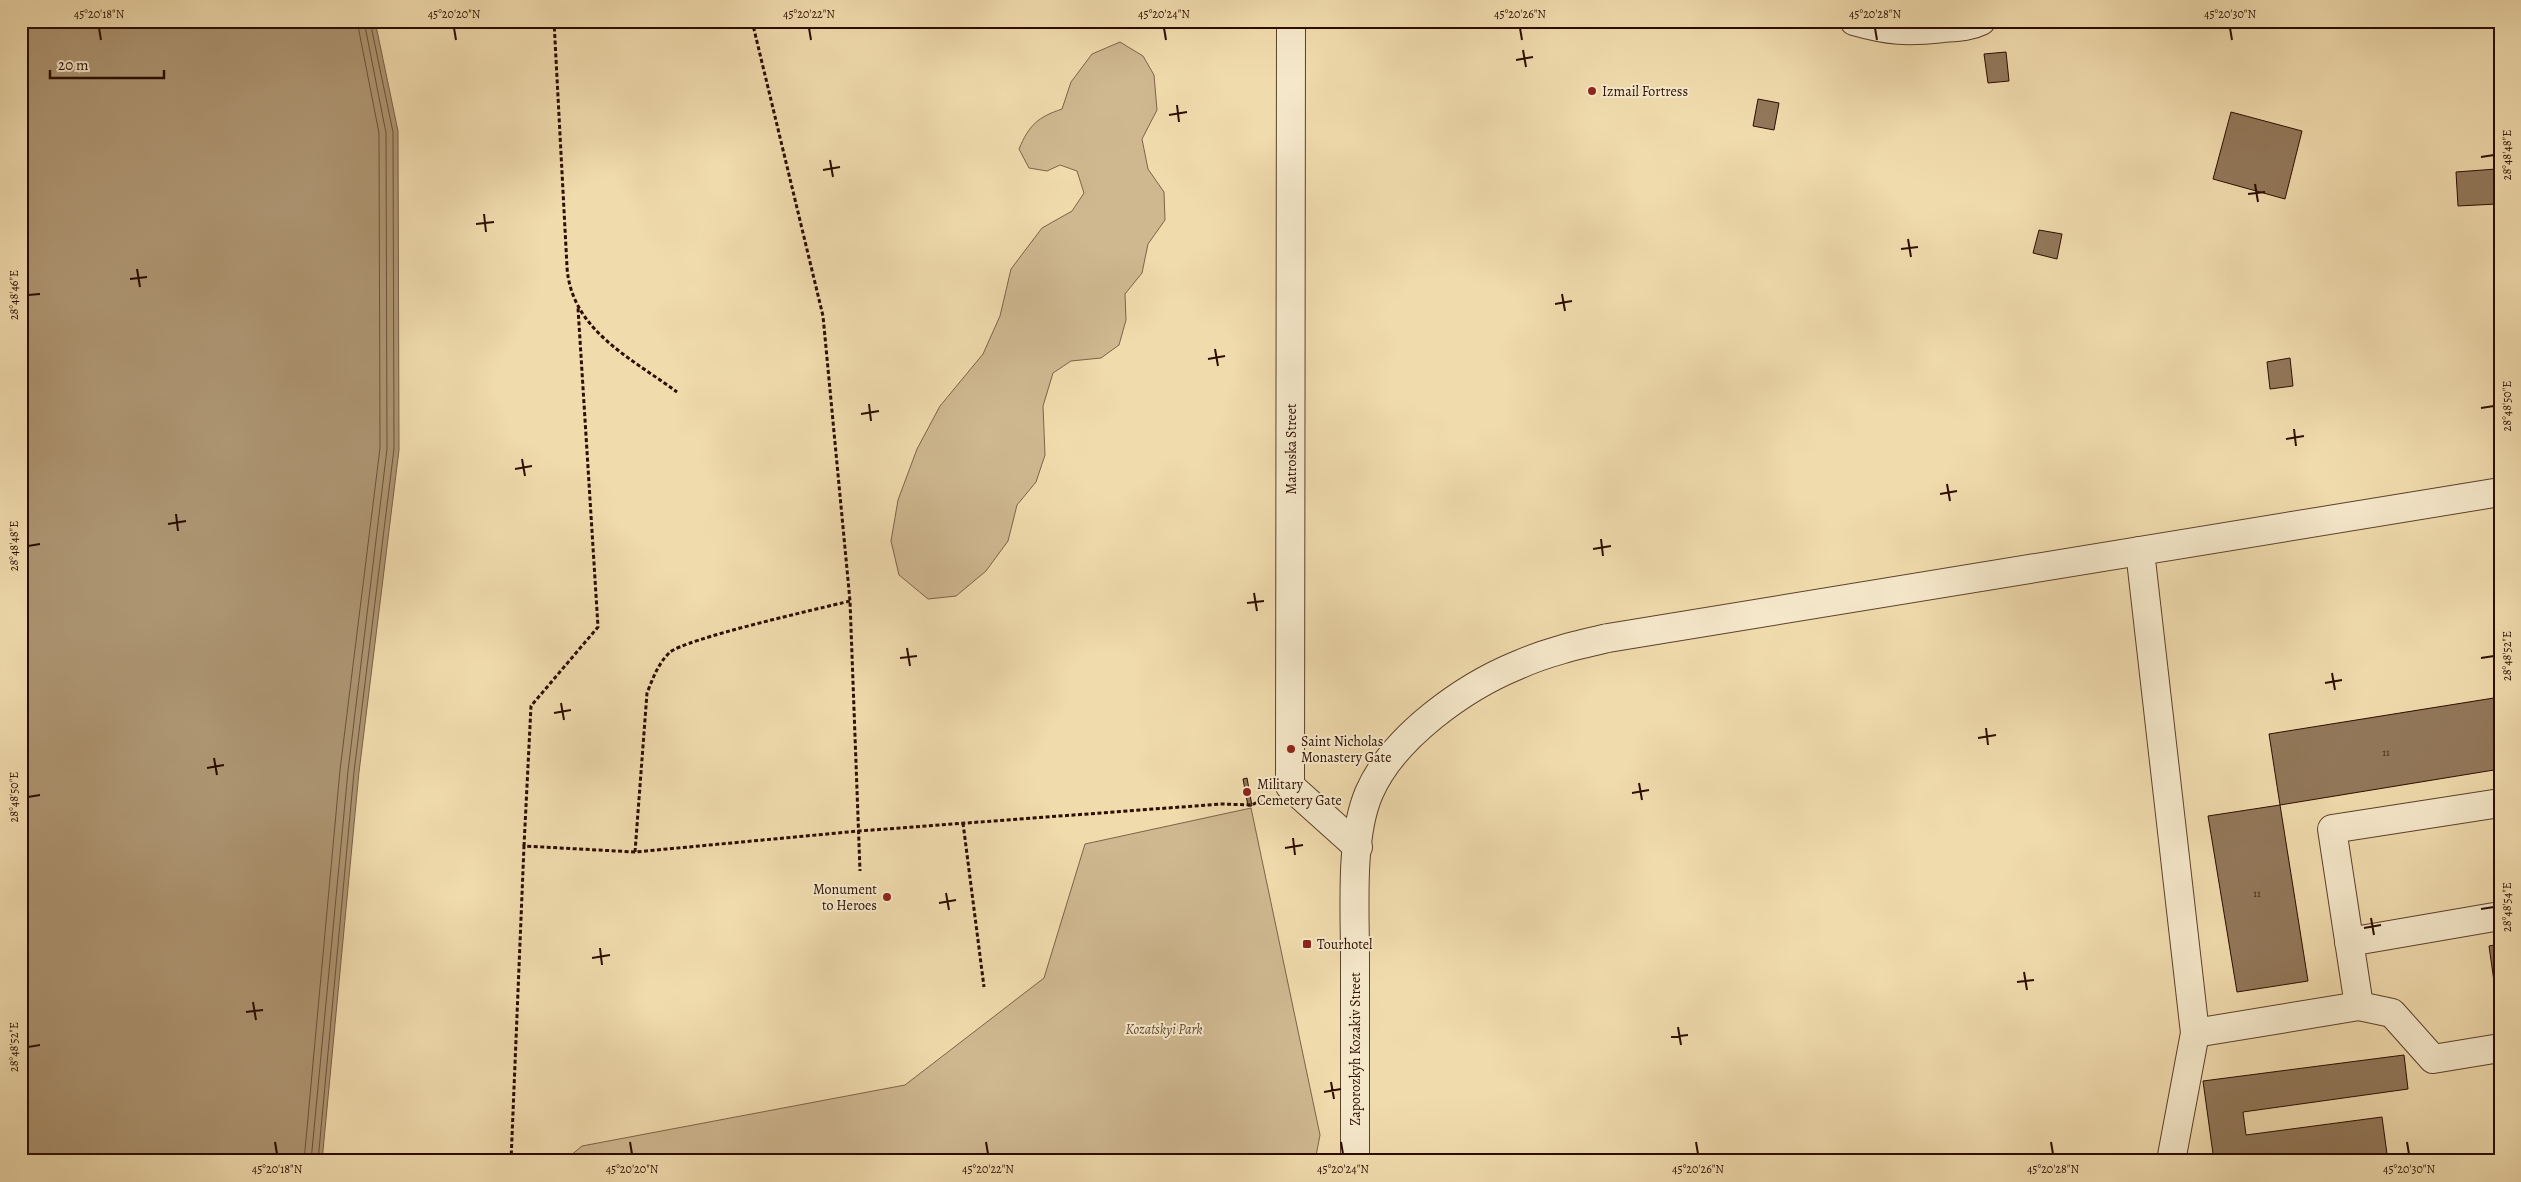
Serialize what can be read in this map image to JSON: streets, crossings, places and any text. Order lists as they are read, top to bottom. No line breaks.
{"streets":{"street":["Matroska Street","Zaporozkyh Kozakiv Street"]},"parks":["Kozatskyi Park"],"places":{"other":["Izmail Fortress","Saint Nicholas Monastery Gate","Military Cemetery Gate","Monument to Heroes"],"transit":["Tourhotel"]},"house_numbers":["11","11"],"scale_bar":"20 m","coordinates":["45°20'18\"N","45°20'20\"N","45°20'22\"N","45°20'24\"N","45°20'26\"N","45°20'28\"N","45°20'30\"N","28°48'48\"E","28°48'46\"E","28°48'50\"E","28°48'52\"E","28°48'54\"E"]}
